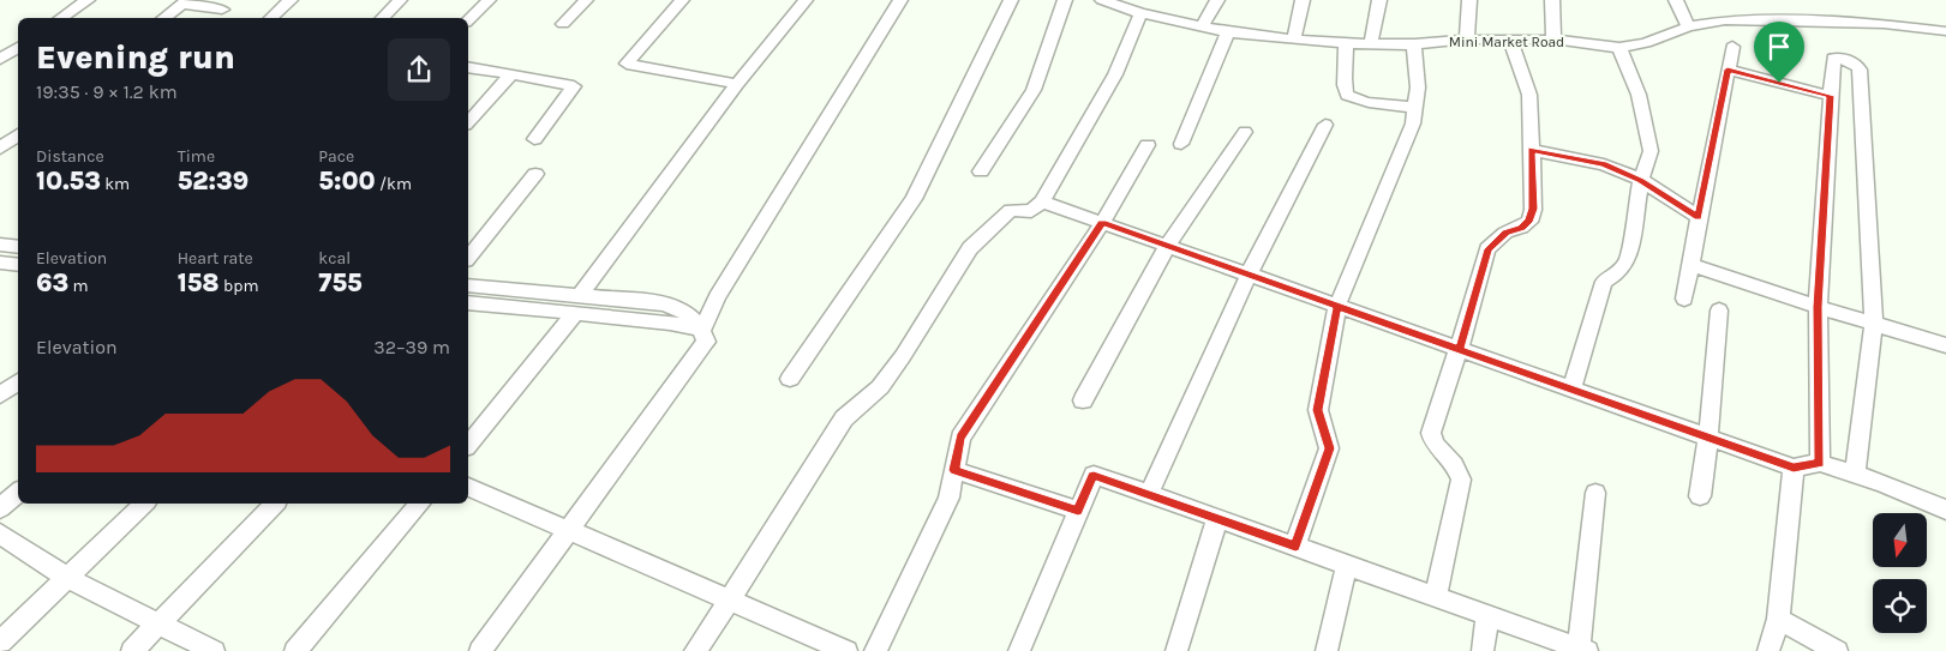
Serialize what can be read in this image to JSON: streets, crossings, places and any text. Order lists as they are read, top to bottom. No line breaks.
{"streets":{"street":["Mini Market Road"]},"north":"bottom","page":{"heading":["Evening run","19:35 · 9 × 1.2 km"],"stats":[["Distance","10.53 km"],["Time","52:39"],["Pace","5:00 /km"],["Elevation","63 m"],["Heart rate","158 bpm"],["kcal","755"]],"chart":["Elevation","32–39 m"]}}
